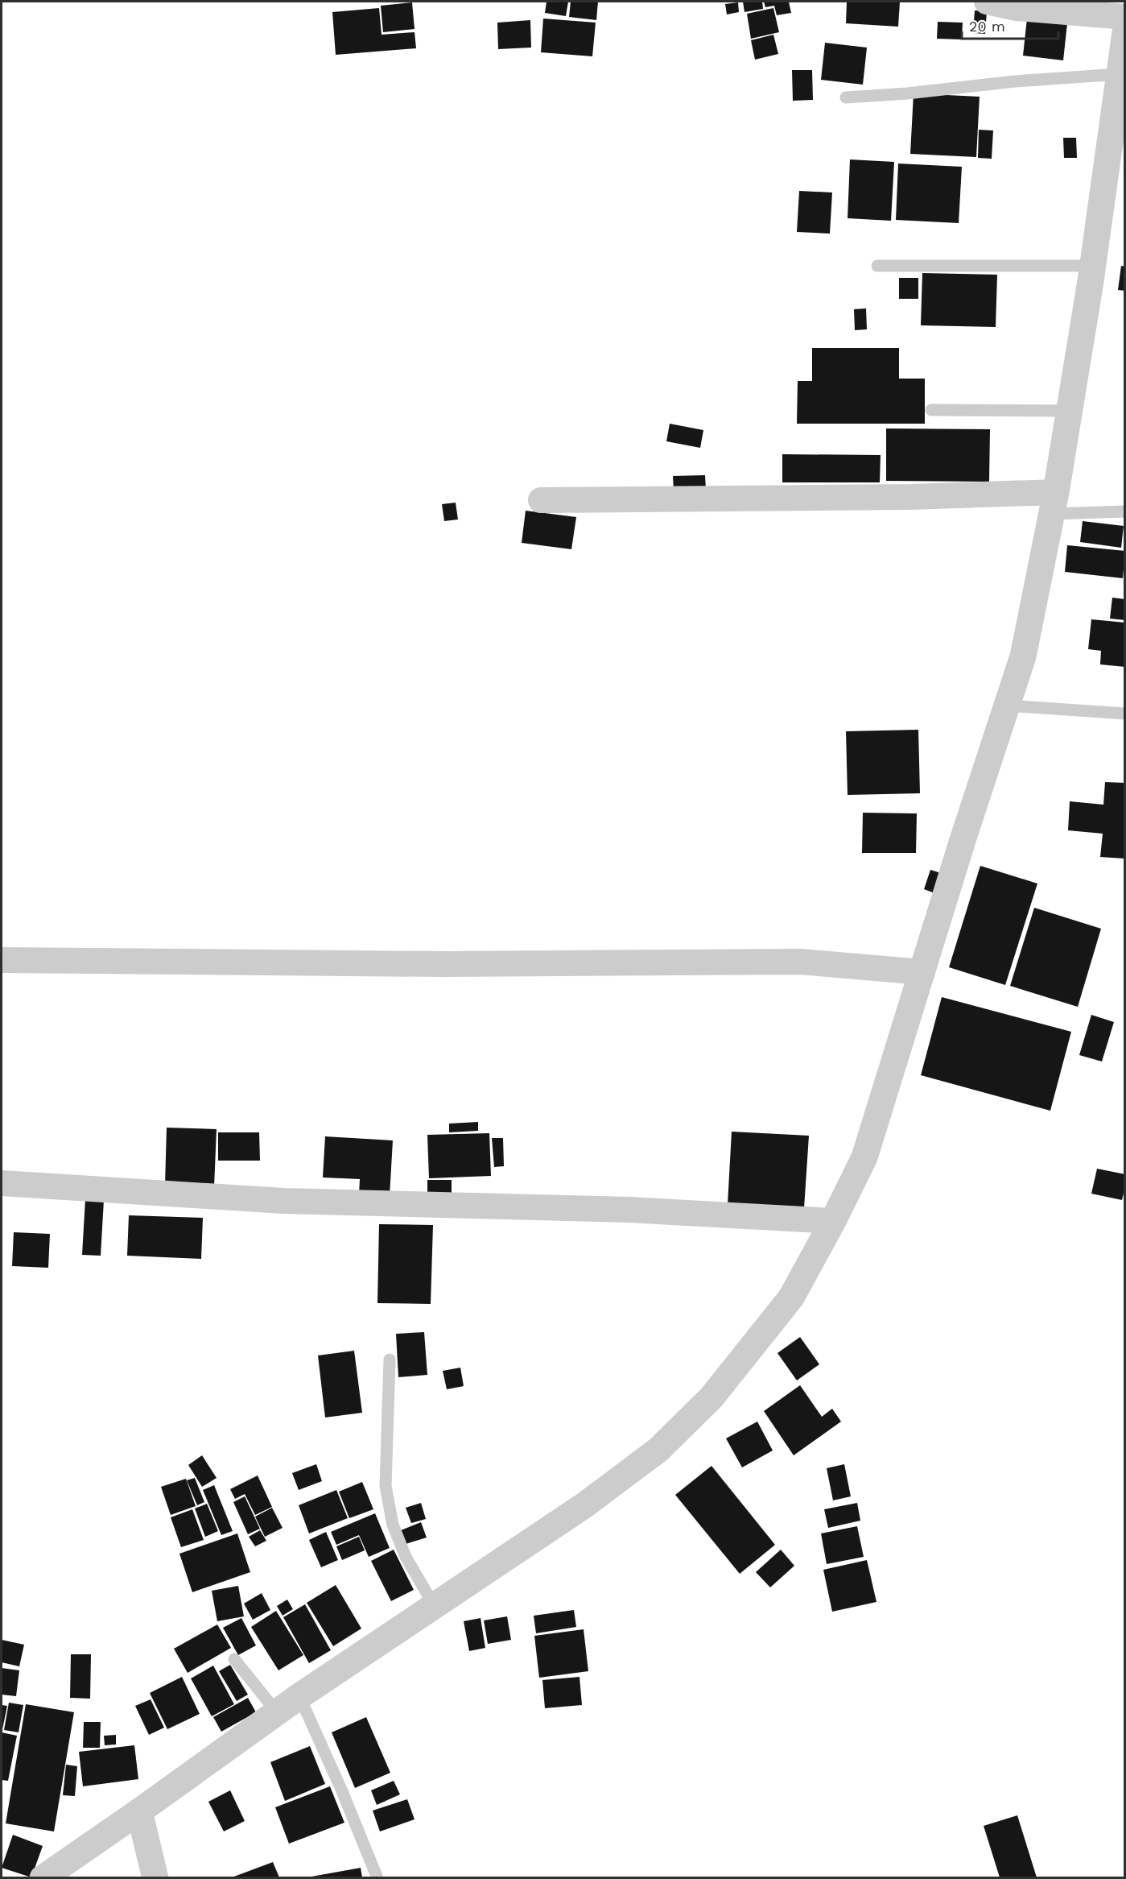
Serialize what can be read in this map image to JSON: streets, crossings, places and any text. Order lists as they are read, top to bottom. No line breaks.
{"scale_bar":"20 m"}
